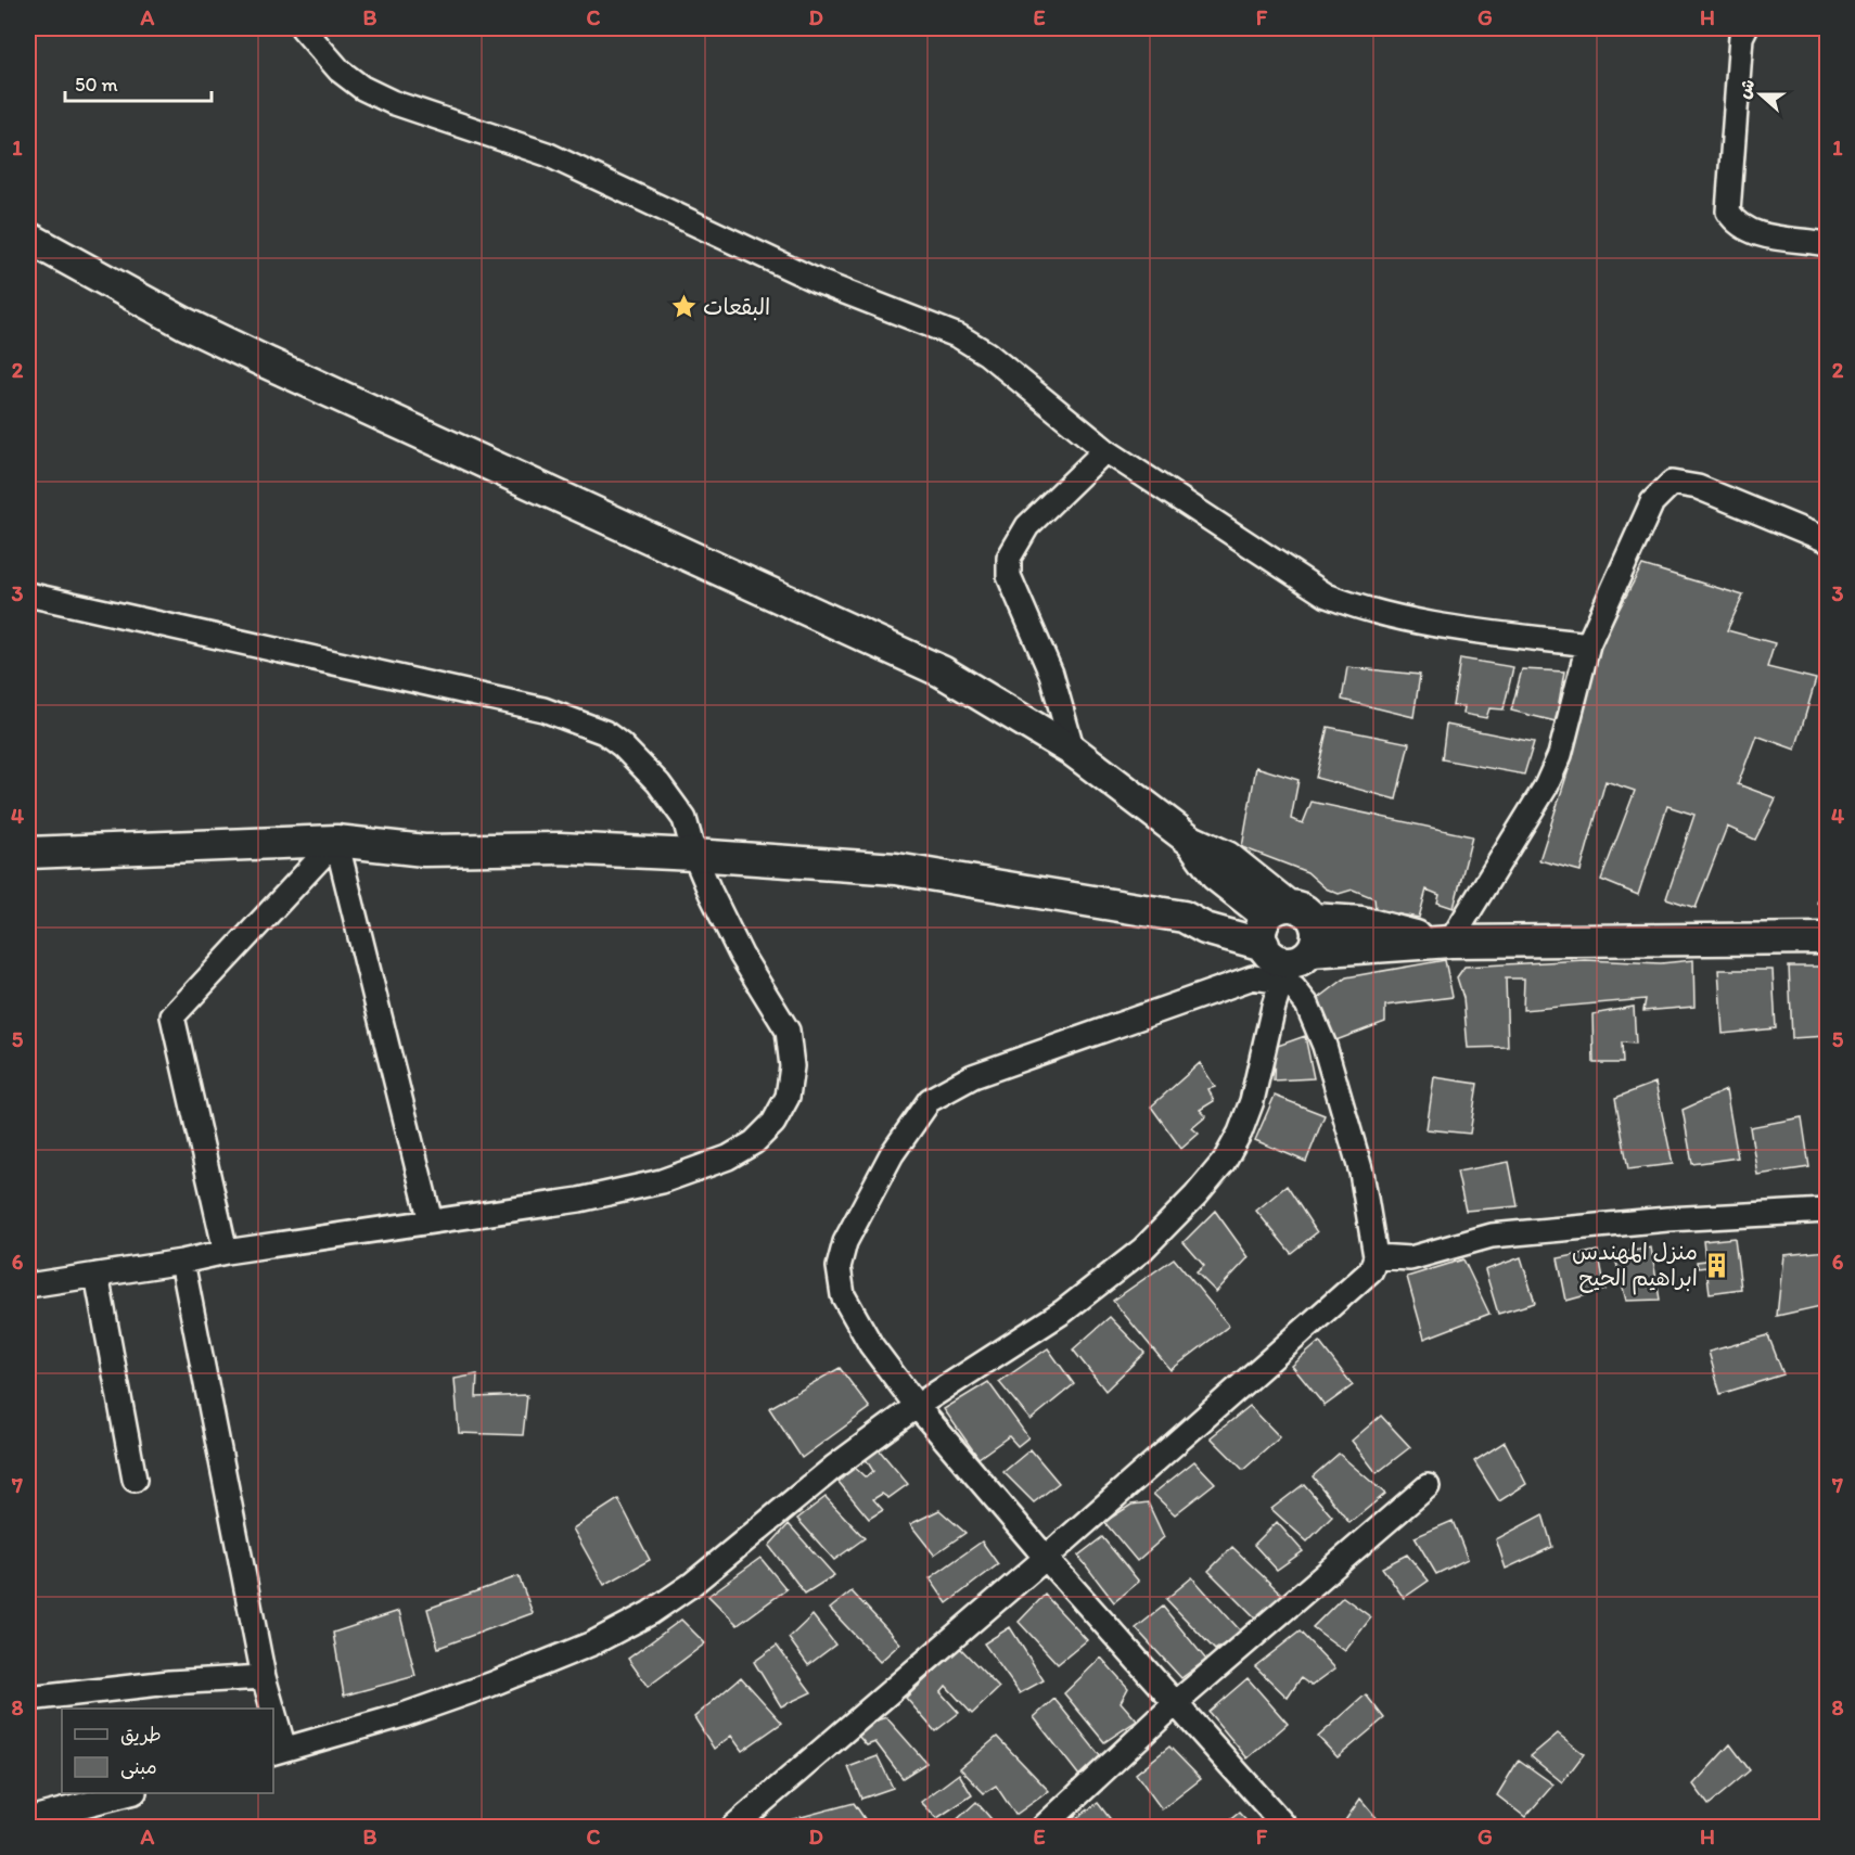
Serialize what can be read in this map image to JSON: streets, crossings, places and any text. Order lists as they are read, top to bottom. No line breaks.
{"places":{"place":["البقعات"],"building":["منزل المهندس ابراهيم الحيح"]},"legend":["طريق","مبنى"],"scale_bar":"50 m","north":"left","grid":{"columns":["A","B","C","D","E","F","G","H"],"rows":["1","2","3","4","5","6","7","8"]}}
